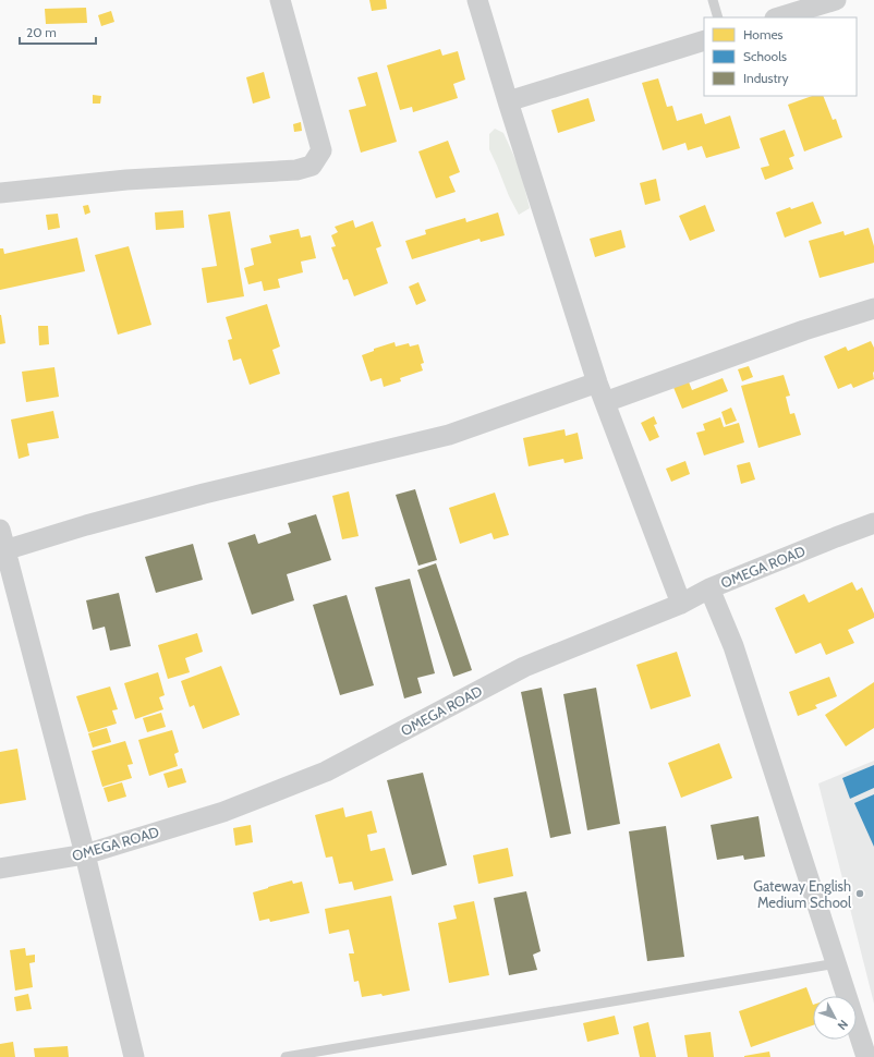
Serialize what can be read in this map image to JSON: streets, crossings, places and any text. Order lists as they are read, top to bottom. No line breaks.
{"streets":{"street":["OMEGA ROAD"]},"places":["Gateway English Medium School"],"legend":["Homes","Schools","Industry"],"scale_bar":"20 m","north":"bottom right"}
